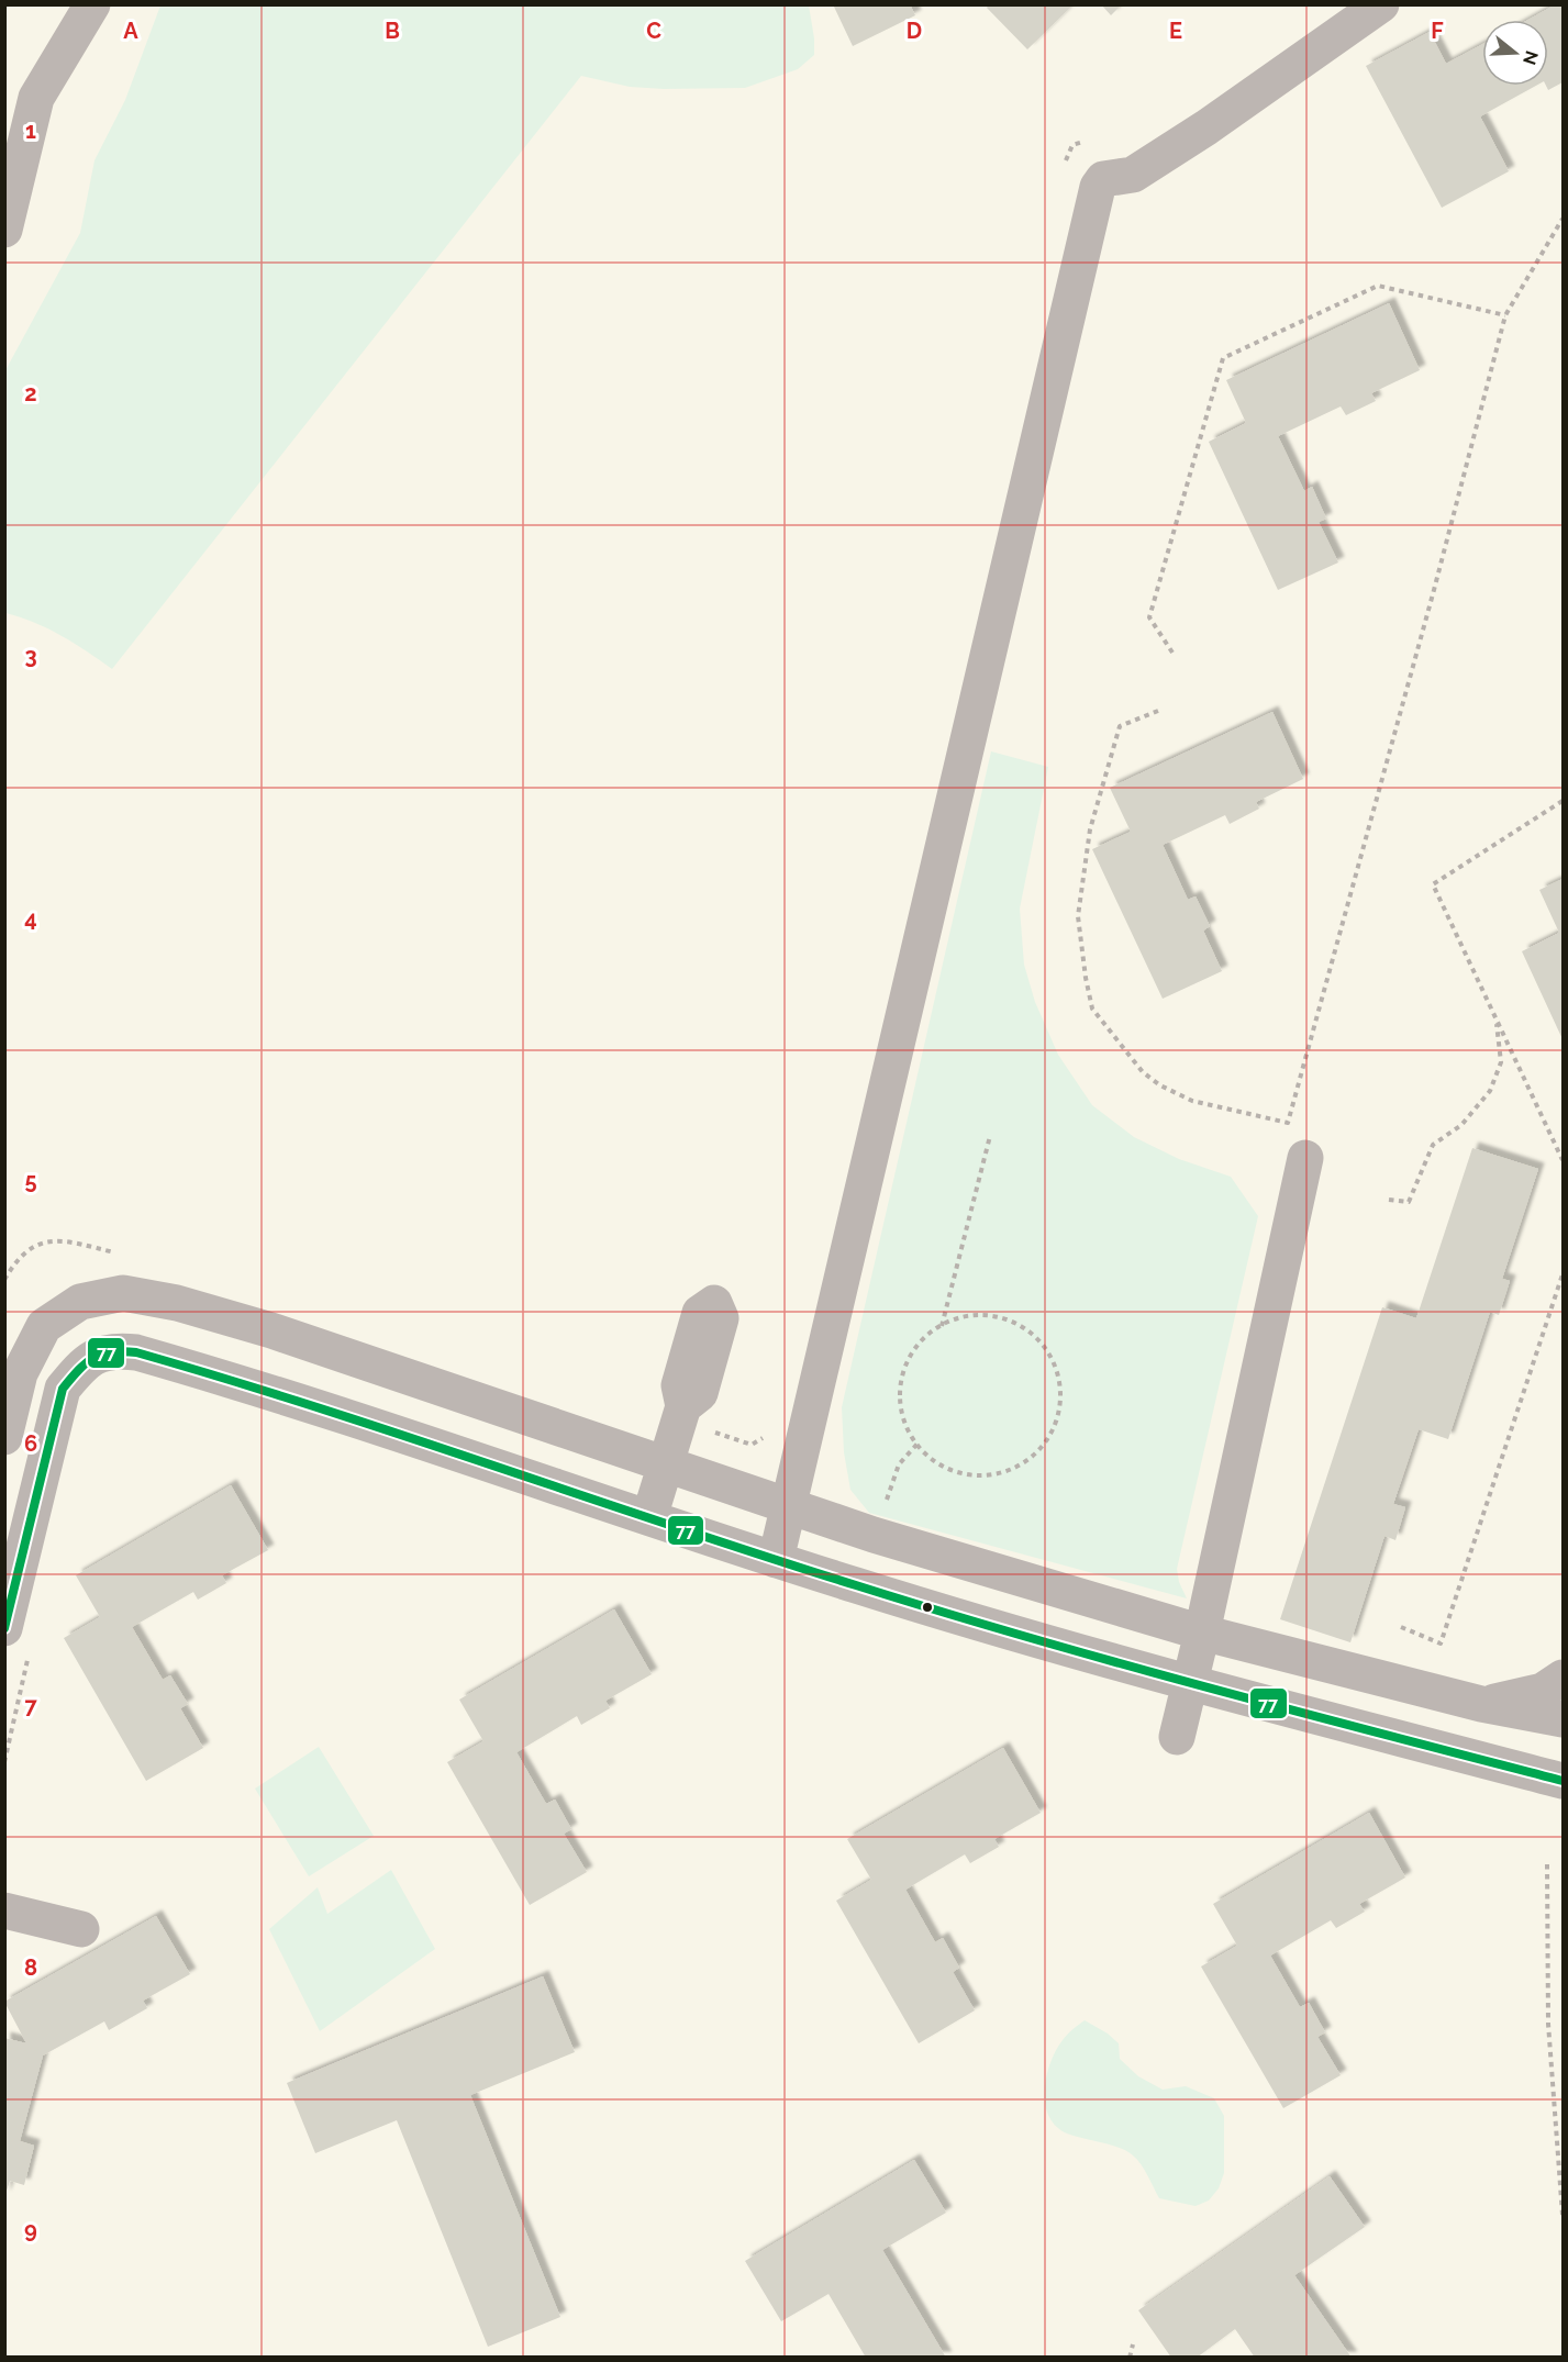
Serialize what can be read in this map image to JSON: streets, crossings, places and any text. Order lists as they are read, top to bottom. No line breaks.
{"lines":["transit line 77"],"north":"right","grid":{"columns":["A","B","C","D","E","F"],"rows":["1","2","3","4","5","6","7","8","9"]}}
